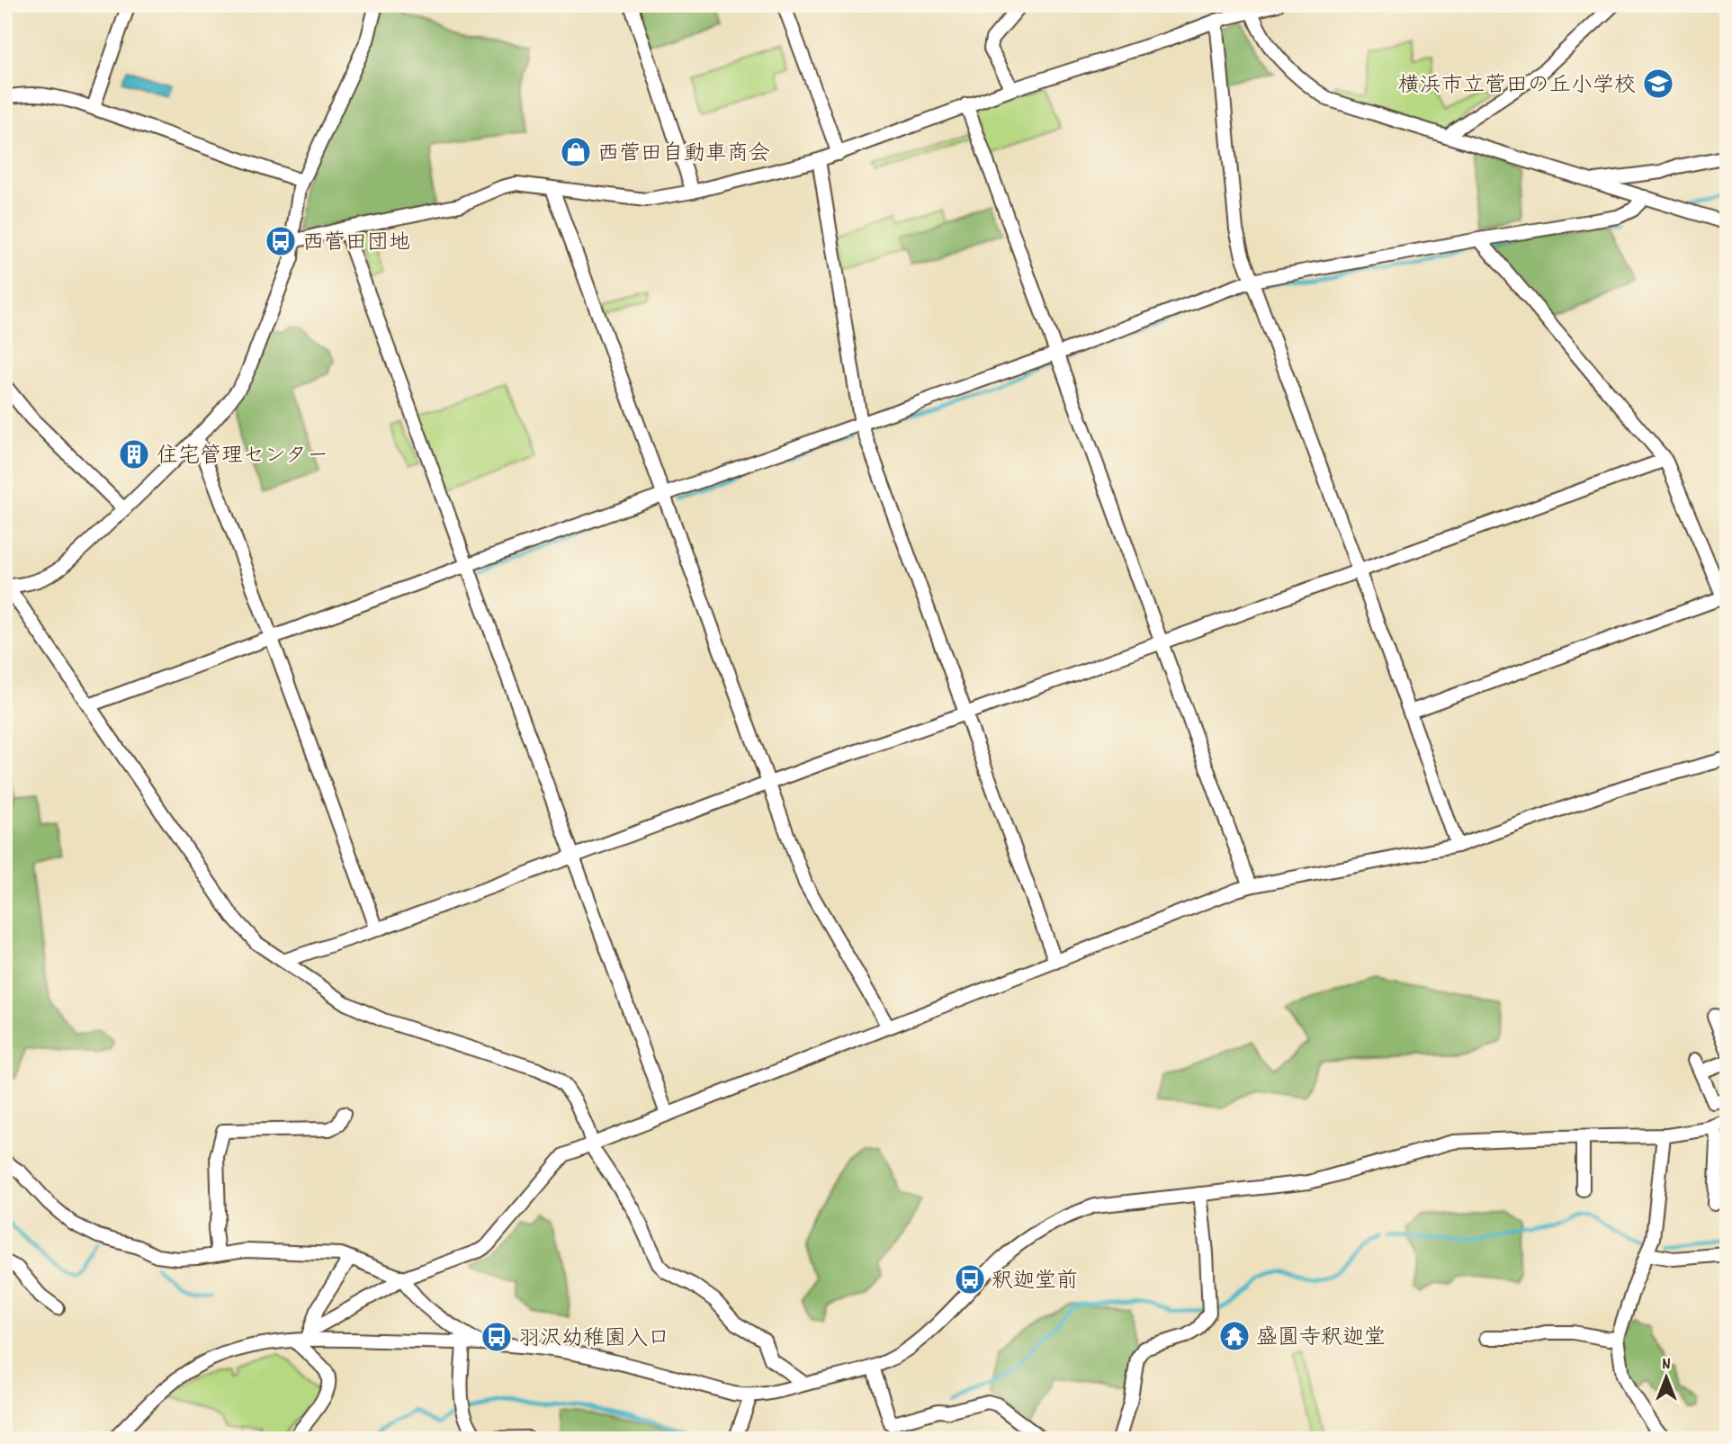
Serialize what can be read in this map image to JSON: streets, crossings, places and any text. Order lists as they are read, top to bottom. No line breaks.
{"places":{"school or university":["横浜市立菅田の丘小学校"],"shop":["西菅田自動車商会"],"bus stop":["西菅田団地","釈迦堂前","羽沢幼稚園入口"],"building":["住宅管理センター"],"temple":["盛圓寺釈迦堂"]},"north":"top"}
